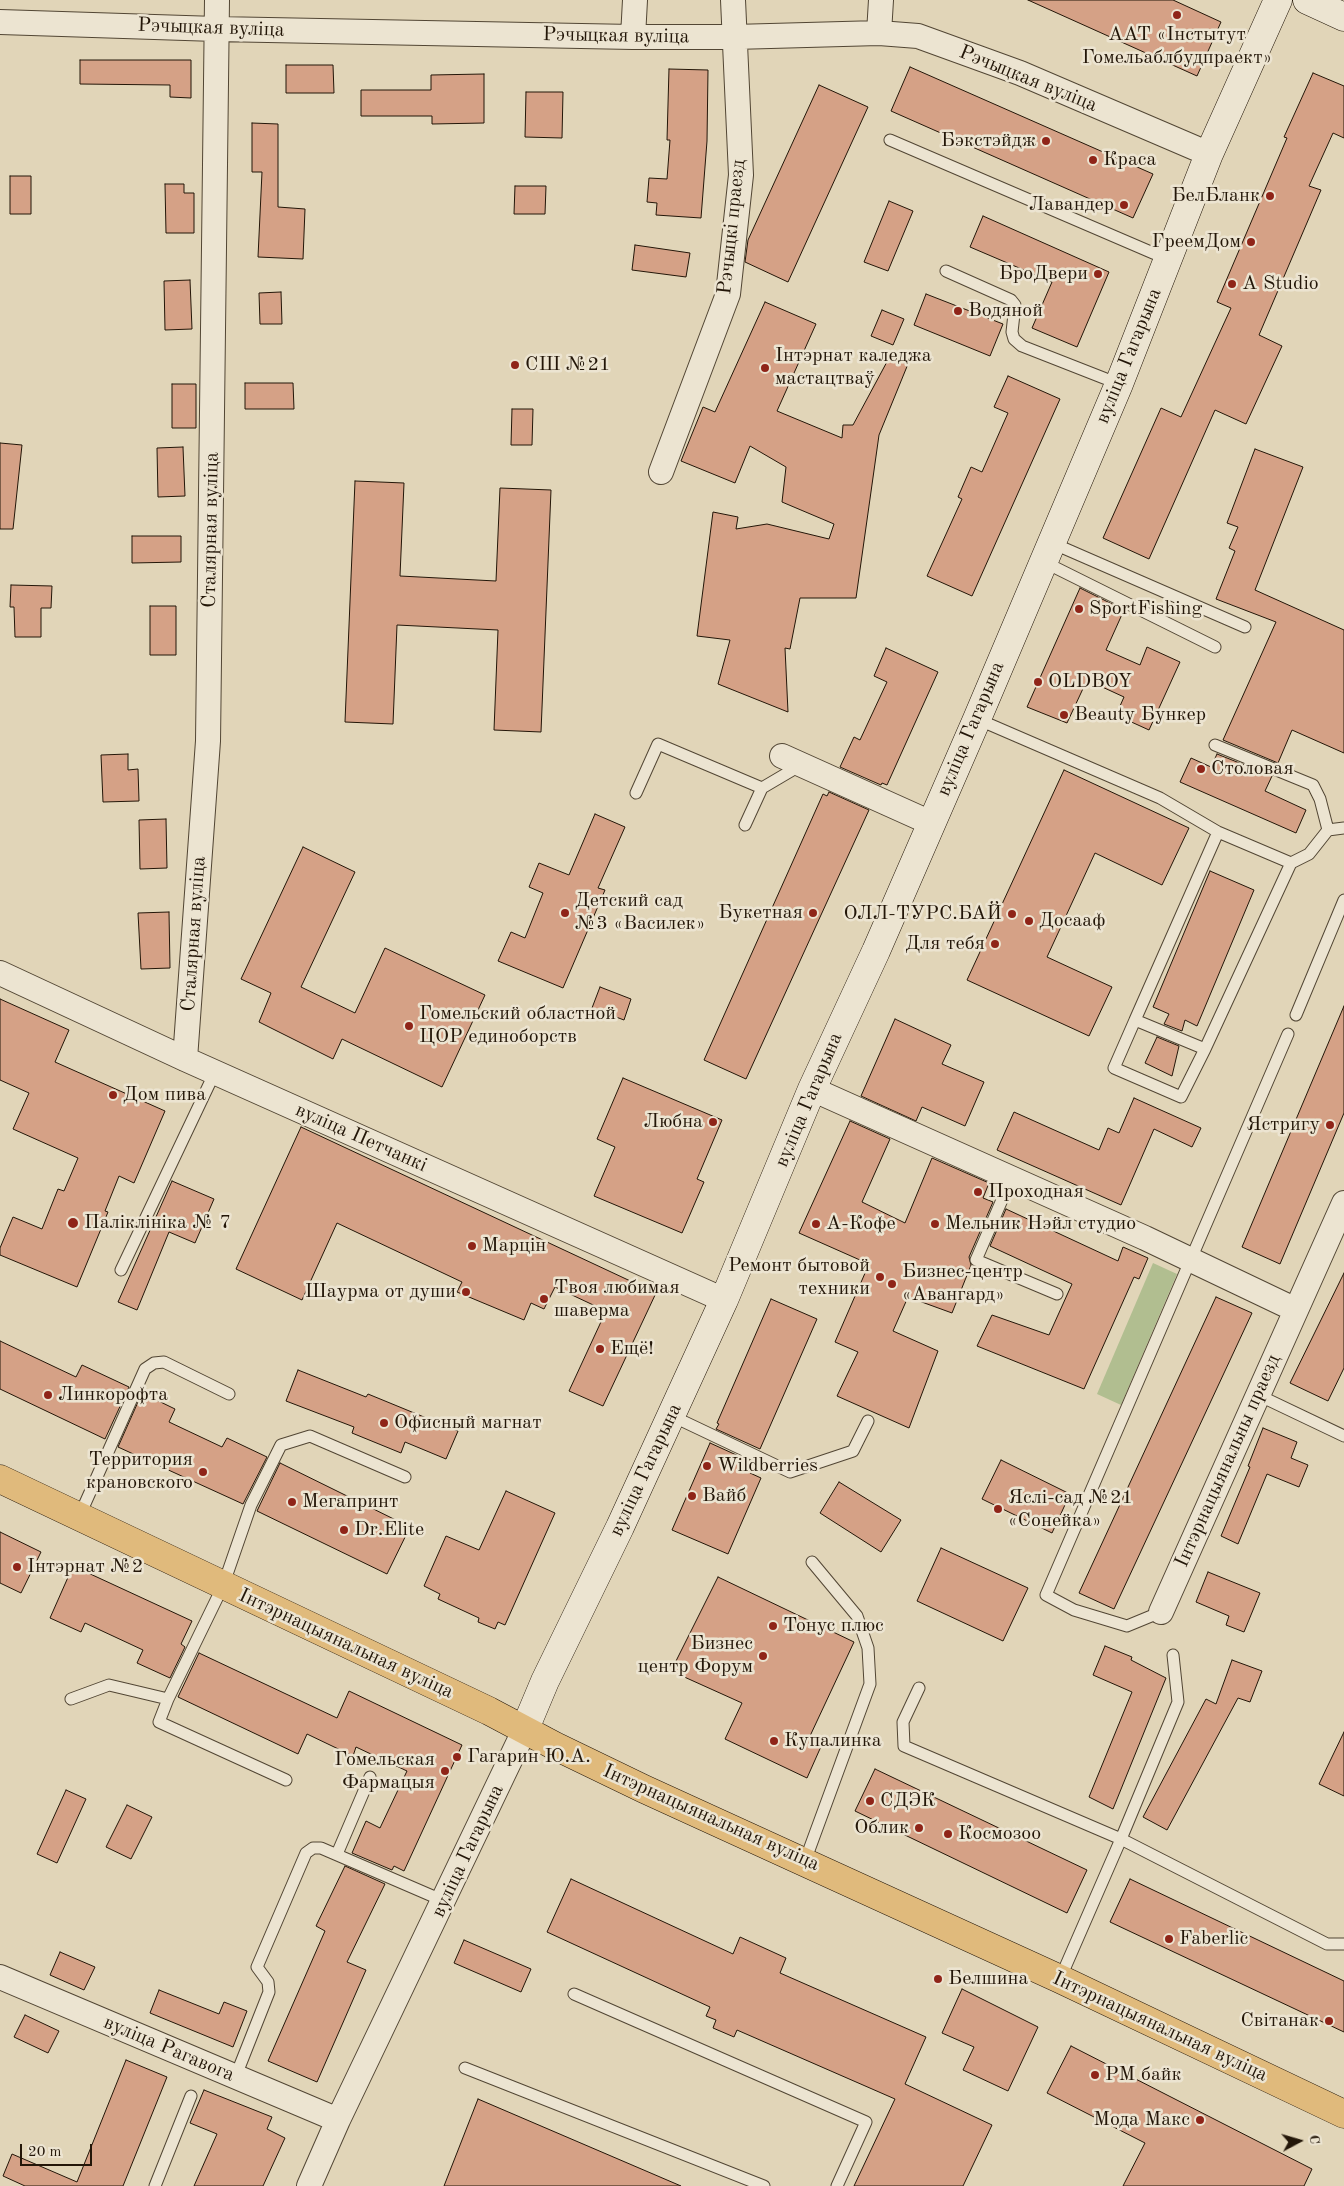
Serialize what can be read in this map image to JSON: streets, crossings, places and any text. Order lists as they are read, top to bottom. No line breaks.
{"streets":{"main road":["Інтэрнацыянальная вуліца"],"street":["Рэчыцкая вуліца","Рэчыцкі праезд","вуліца Гагарына","Сталярная вуліца","вуліца Петчанкі","Інтэрнацыянальны праезд","вуліца Рагавога"]},"crossings":[["Рэчыцкая вуліца","Рэчыцкі праезд"],["Рэчыцкая вуліца","вуліца Гагарына"],["Рэчыцкая вуліца","Сталярная вуліца"],["вуліца Гагарына","вуліца Петчанкі"],["вуліца Гагарына","Інтэрнацыянальная вуліца"],["вуліца Гагарына","вуліца Рагавога"],["Сталярная вуліца","вуліца Петчанкі"]],"places":["ААТ «Інстытут Гомельаблбудпраект»","Бэкстэйдж","Краса","БелБланк","Лавандер","ГреемДом","БроДвери","A Studio","Водяной","СШ №21","Інтэрнат каледжа мастацтваў","SportFishing","OLDBOY","Beauty Бункер","Столовая","Детский сад №3 «Василек»","Букетная","ОЛЛ-ТУРС.БАЙ","Досааф","Для тебя","Гомельский областной ЦОР единоборств","Дом пива","Любна","Ястригу","Проходная","Паліклініка № 7","А-Кофе","Мельник Нэйл студио","Марцін","Ремонт бытовой техники","Бизнес-центр «Авангард»","Шаурма от души","Твоя любимая шаверма","Ещё!","Линкорофта","Офисный магнат","Wildberries","Территория крановского","Вайб","Мегапринт","Яслі-сад №21 «Сонейка»","Dr.Elite","Інтэрнат №2","Тонус плюс","Бизнес центр Форум","Купалинка","Гагарин Ю.А.","Гомельская Фармацыя","СДЭК","Облик","Космозоо","Faberlic","Белшина","Світанак","РМ байк","Мода Макс"],"scale_bar":"20 m","north":"right"}
